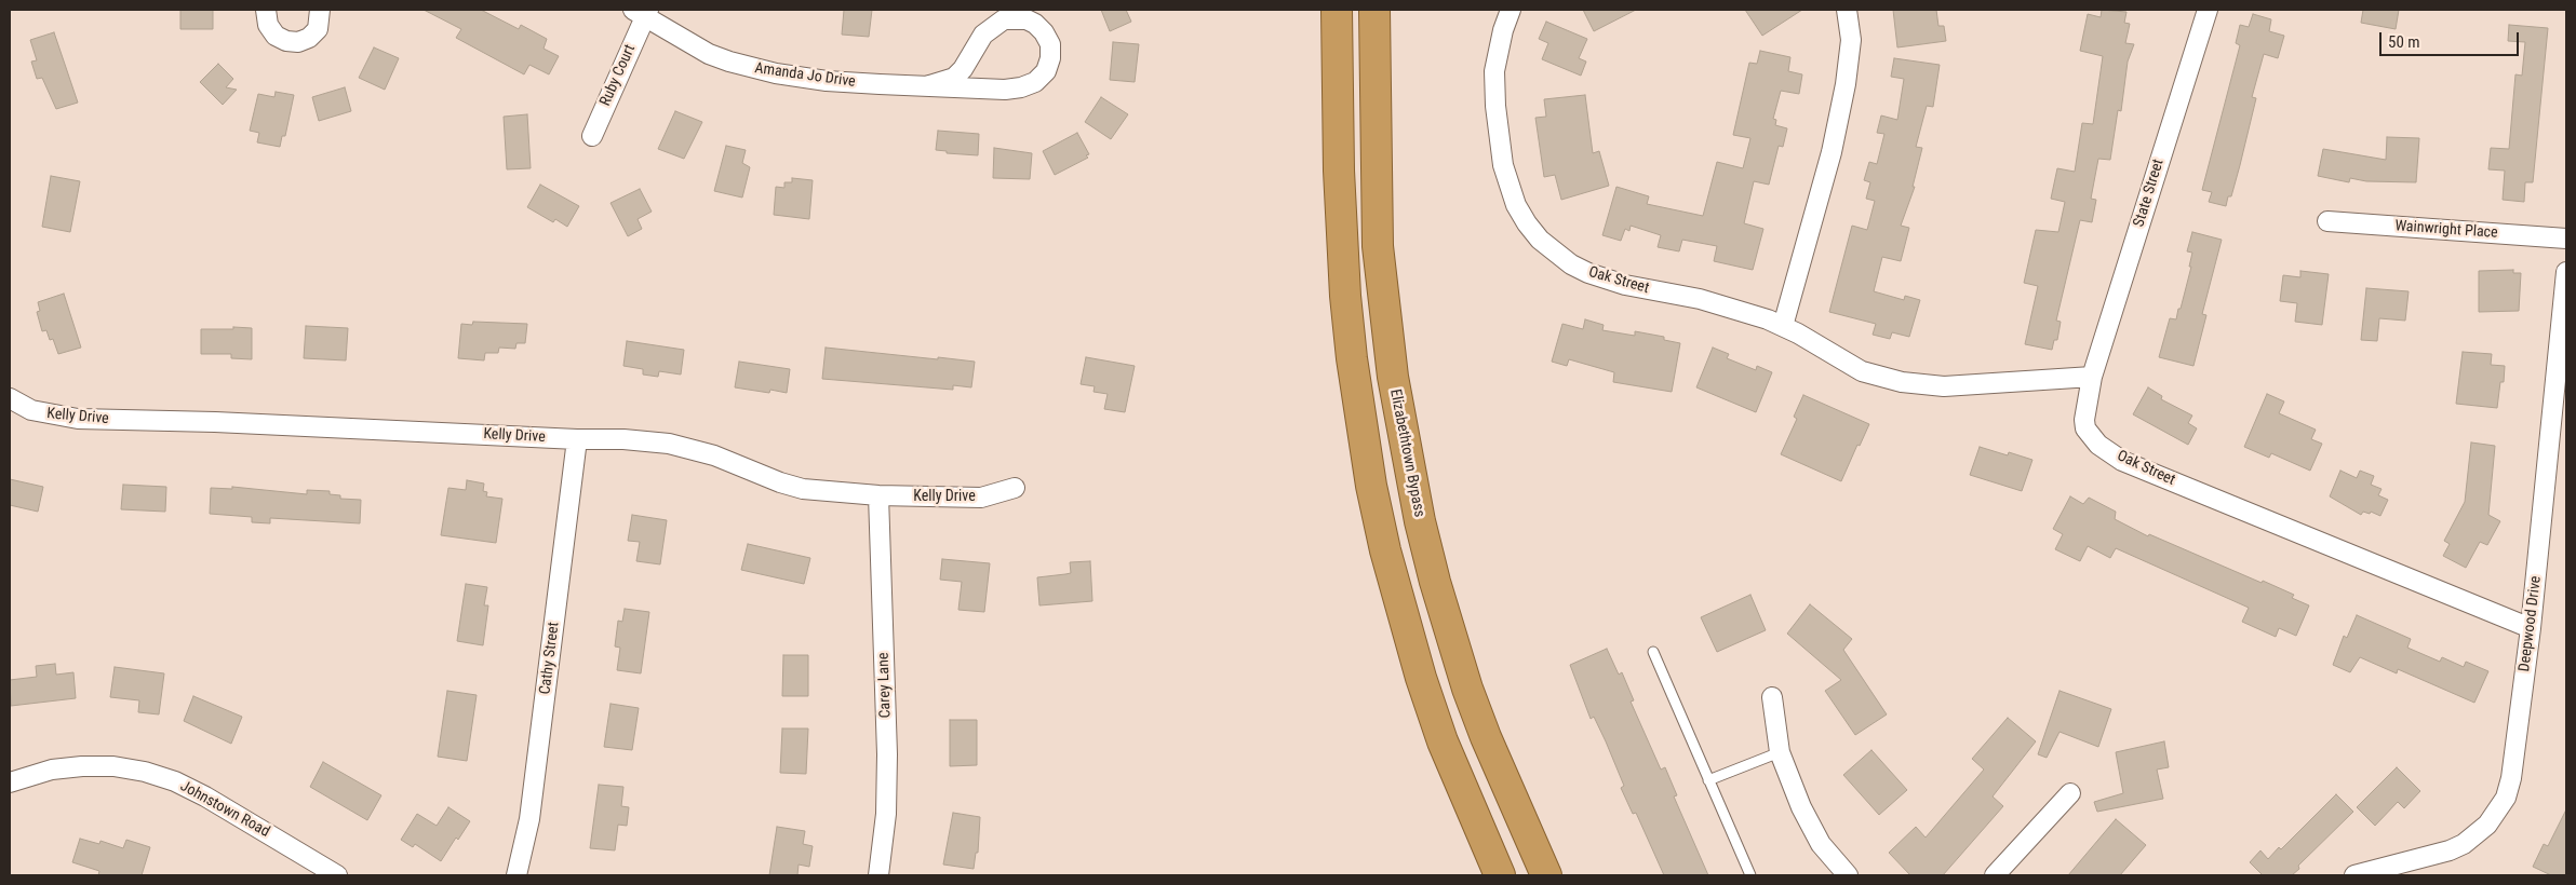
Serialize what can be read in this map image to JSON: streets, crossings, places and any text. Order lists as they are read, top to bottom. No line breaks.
{"streets":{"highway":["Elizabethtown Bypass"],"street":["Ruby Court","Amanda Jo Drive","State Street","Wainwright Place","Oak Street","Kelly Drive","Deepwood Drive","Cathy Street","Carey Lane","Johnstown Road"]},"crossings":[["Ruby Court","Amanda Jo Drive"],["State Street","Oak Street"],["Oak Street","Deepwood Drive"],["Kelly Drive","Cathy Street"],["Kelly Drive","Carey Lane"]],"scale_bar":"50 m"}
